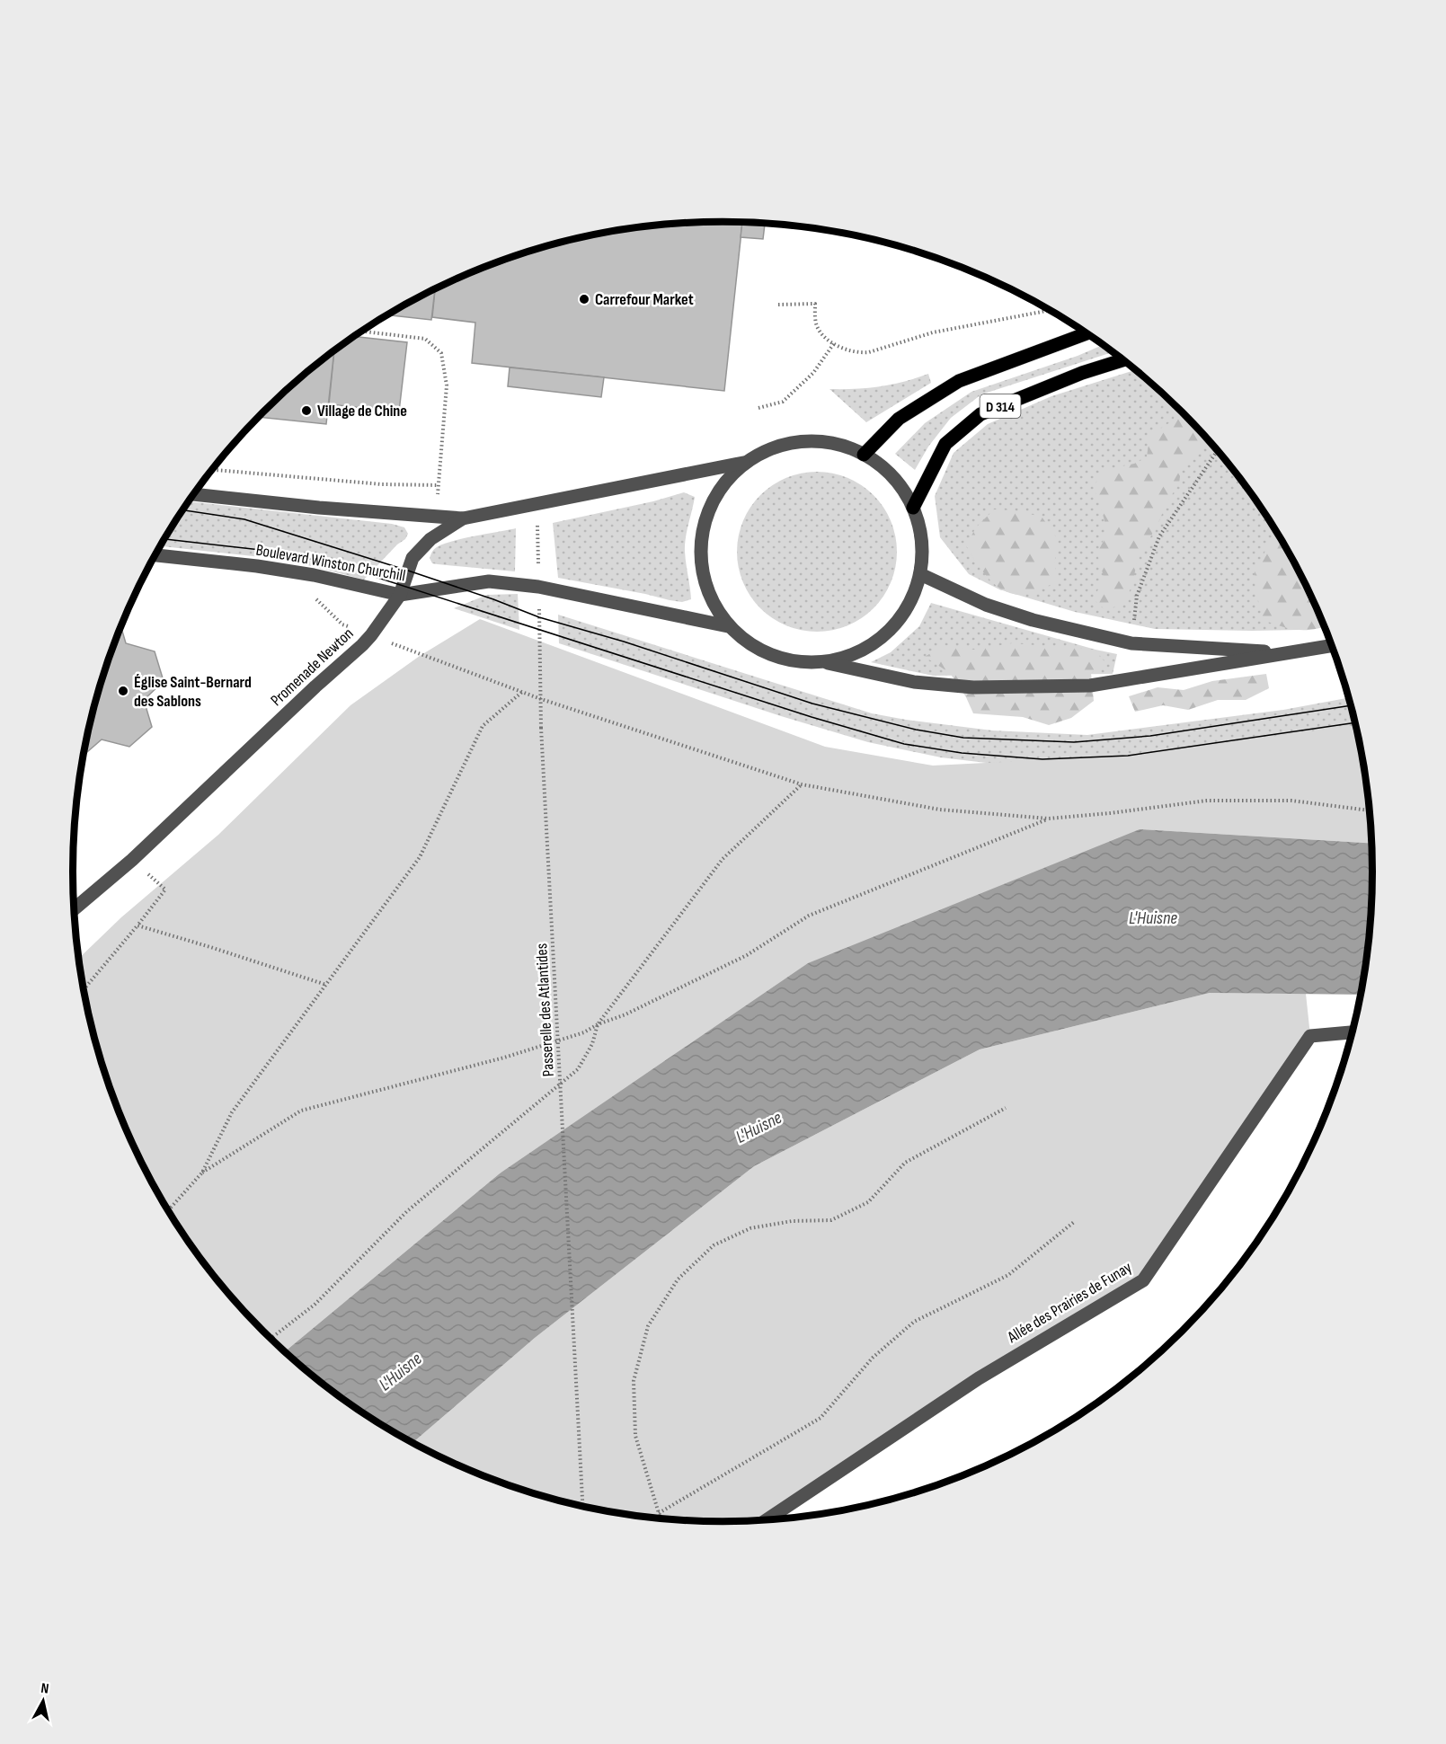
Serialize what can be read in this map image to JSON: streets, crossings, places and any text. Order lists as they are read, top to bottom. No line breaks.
{"streets":{"main road":["D 314"],"street":["Boulevard Winston Churchill","Promenade Newton","Allée des Prairies de Funay"],"path":["Passerelle des Atlantides"]},"crossings":[["Boulevard Winston Churchill","Promenade Newton"],["Boulevard Winston Churchill","Passerelle des Atlantides"]],"water":["L'Huisne"],"places":["Carrefour Market","Village de Chine","Église Saint-Bernard des Sablons"],"north":"top"}
